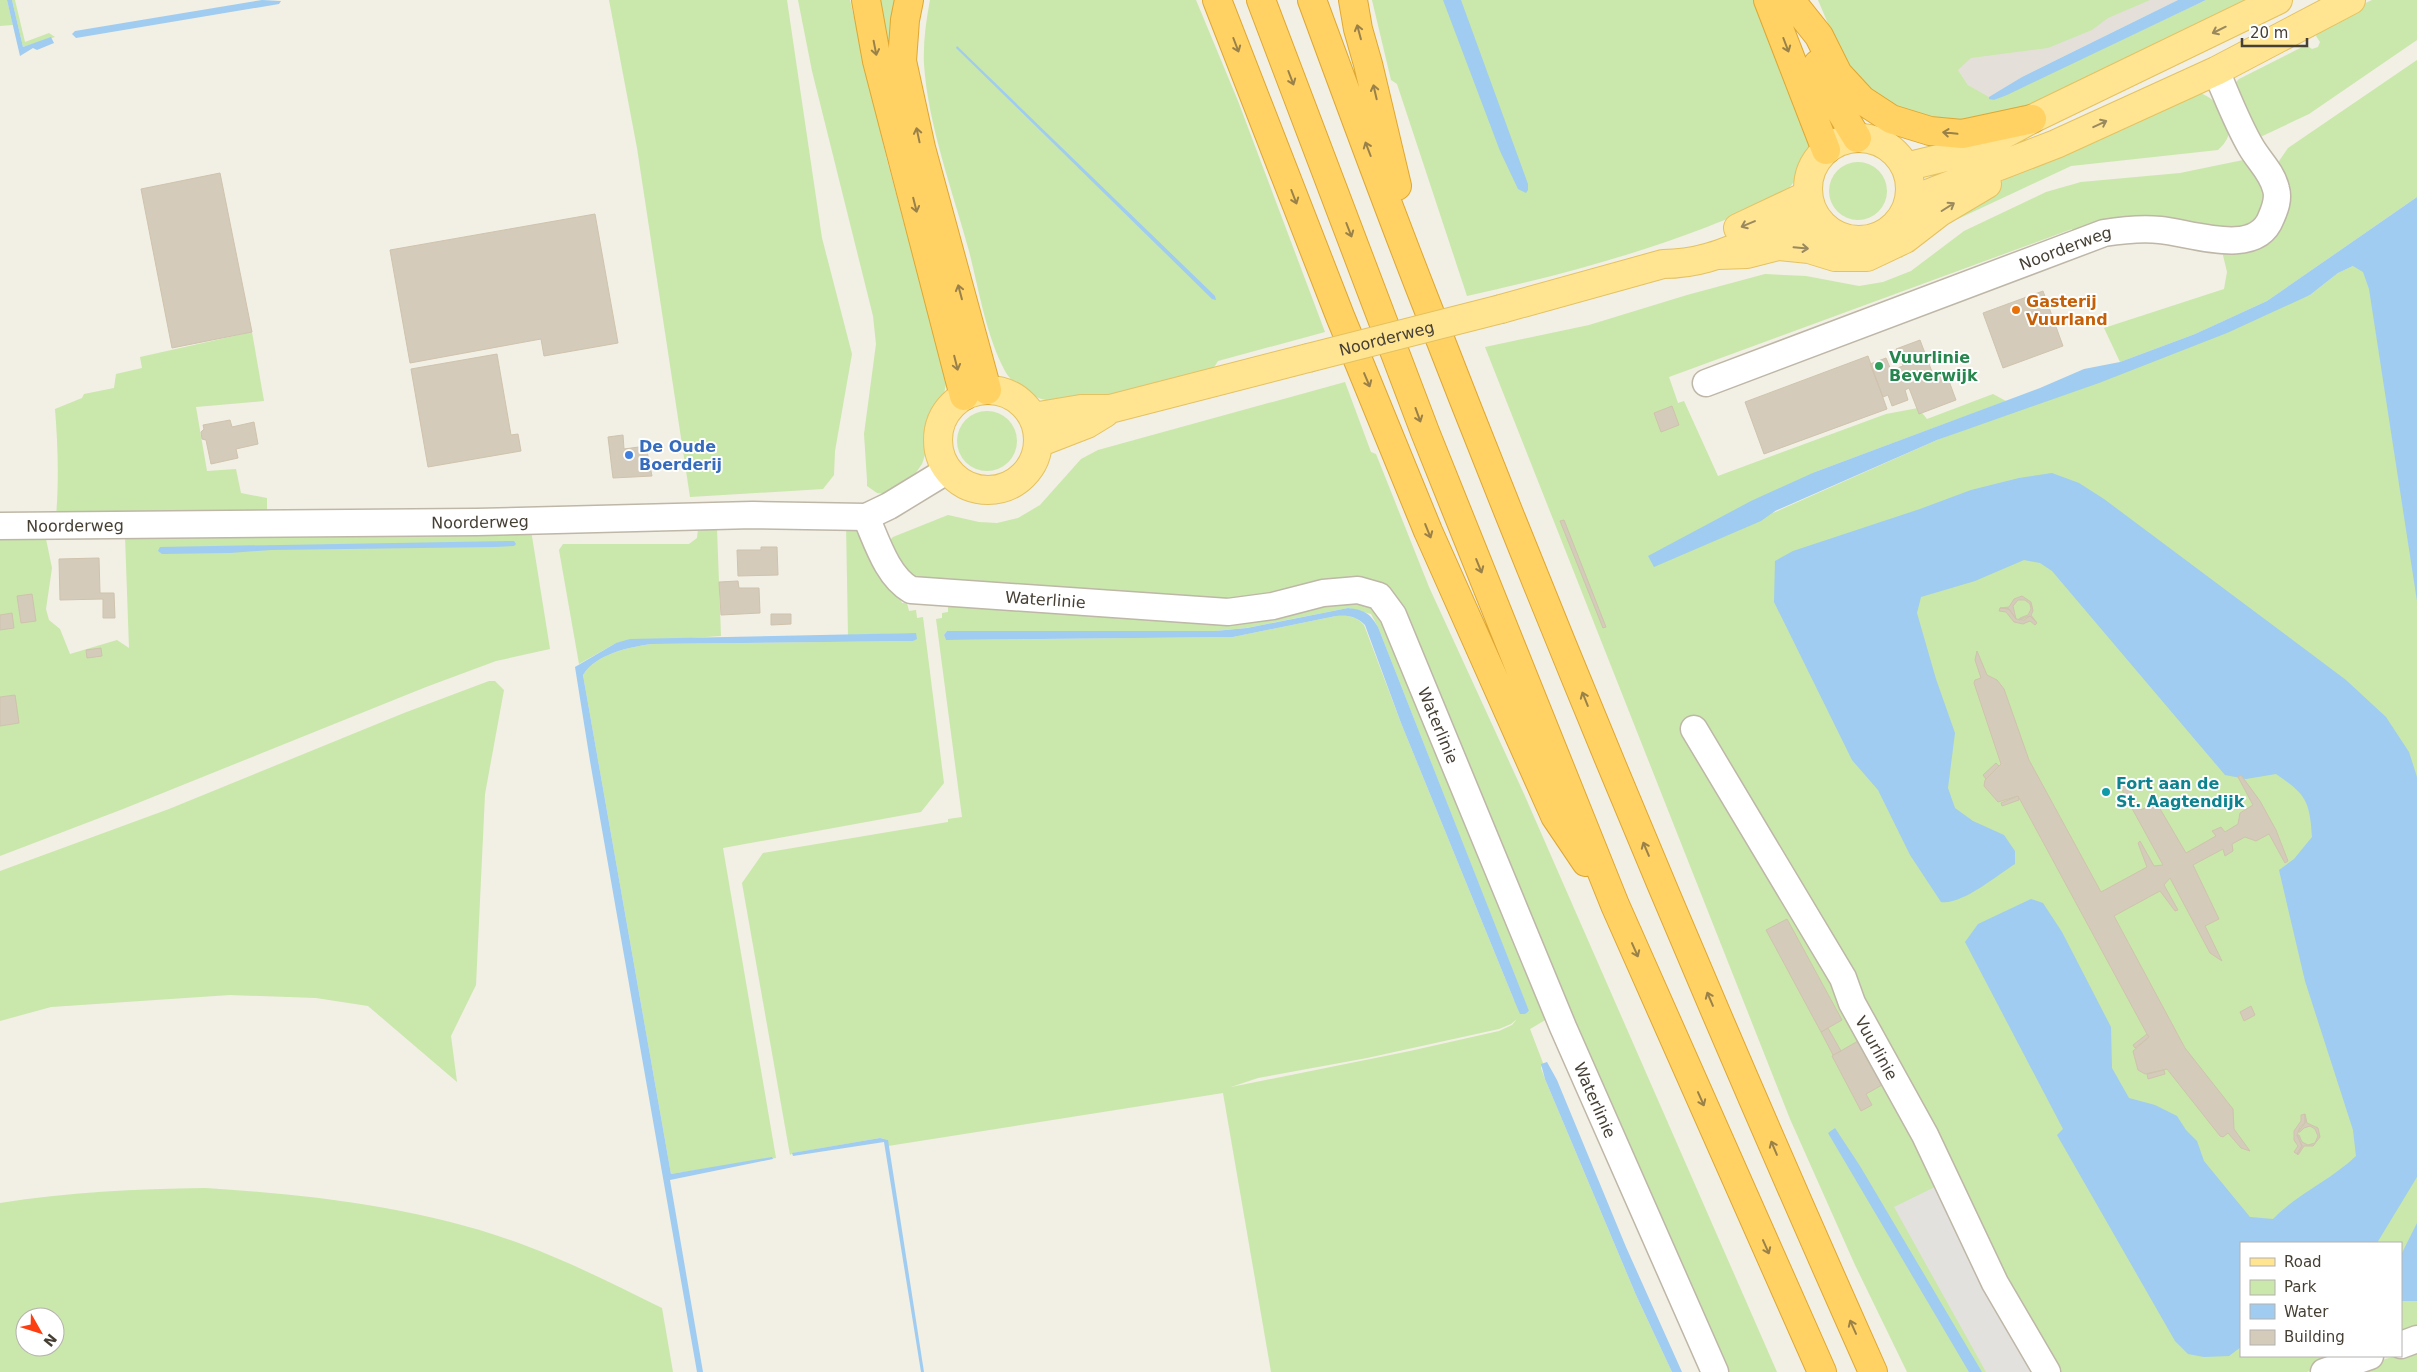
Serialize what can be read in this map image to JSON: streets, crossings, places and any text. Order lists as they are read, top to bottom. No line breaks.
{"streets":{"main road":["Noorderweg"],"street":["Waterlinie","Vuurlinie"]},"crossings":[["Noorderweg","Waterlinie"]],"places":["Gasterij Vuurland","Vuurlinie Beverwijk","De Oude Boerderij","Fort aan de St. Aagtendijk"],"legend":["Road","Park","Water","Building"],"scale_bar":"20 m","north":"bottom right"}
